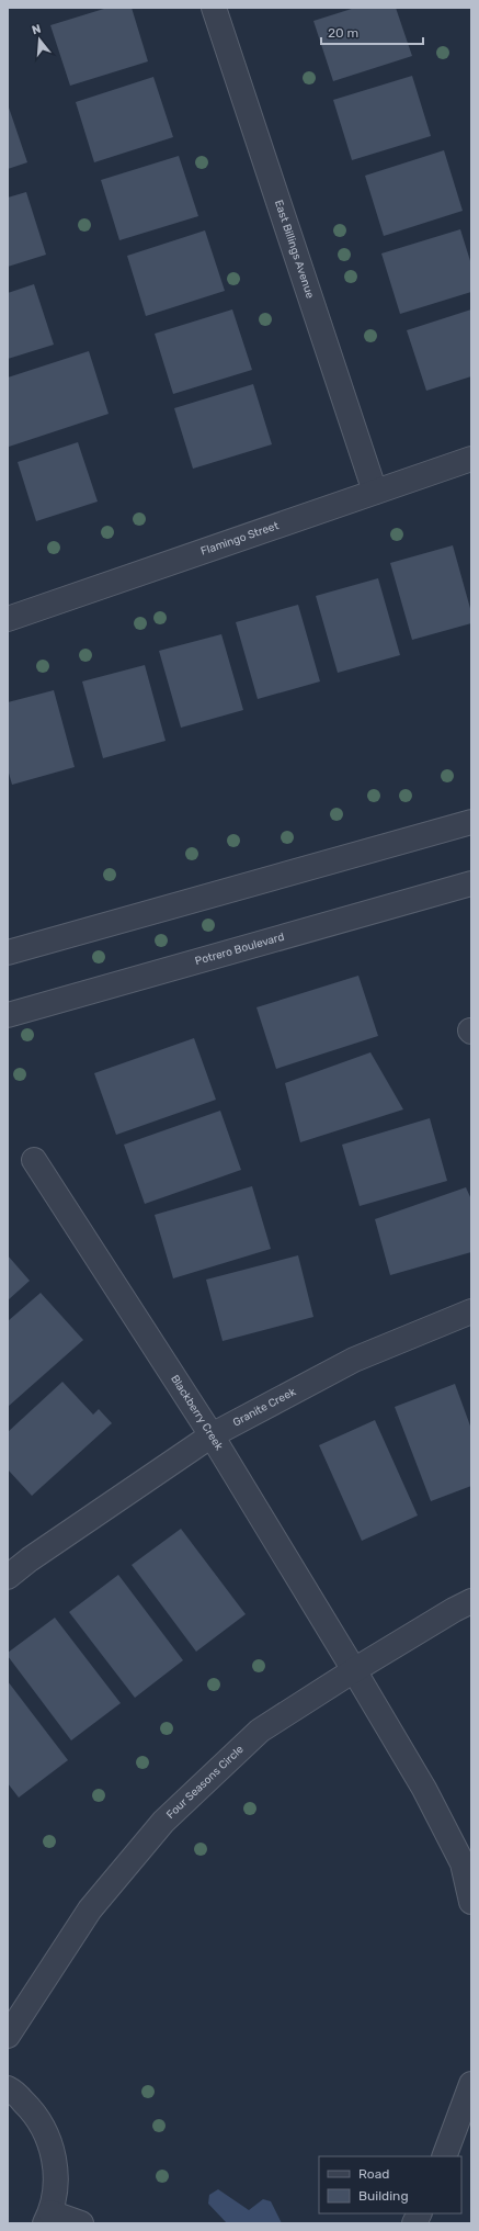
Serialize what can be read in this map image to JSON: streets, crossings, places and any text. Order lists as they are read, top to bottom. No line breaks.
{"streets":{"street":["East Billings Avenue","Flamingo Street","Potrero Boulevard","Granite Creek","Blackberry Creek","Four Seasons Circle"]},"crossings":[["East Billings Avenue","Flamingo Street"],["Granite Creek","Blackberry Creek"],["Blackberry Creek","Four Seasons Circle"]],"legend":["Road","Building"],"scale_bar":"20 m","north":"top"}
